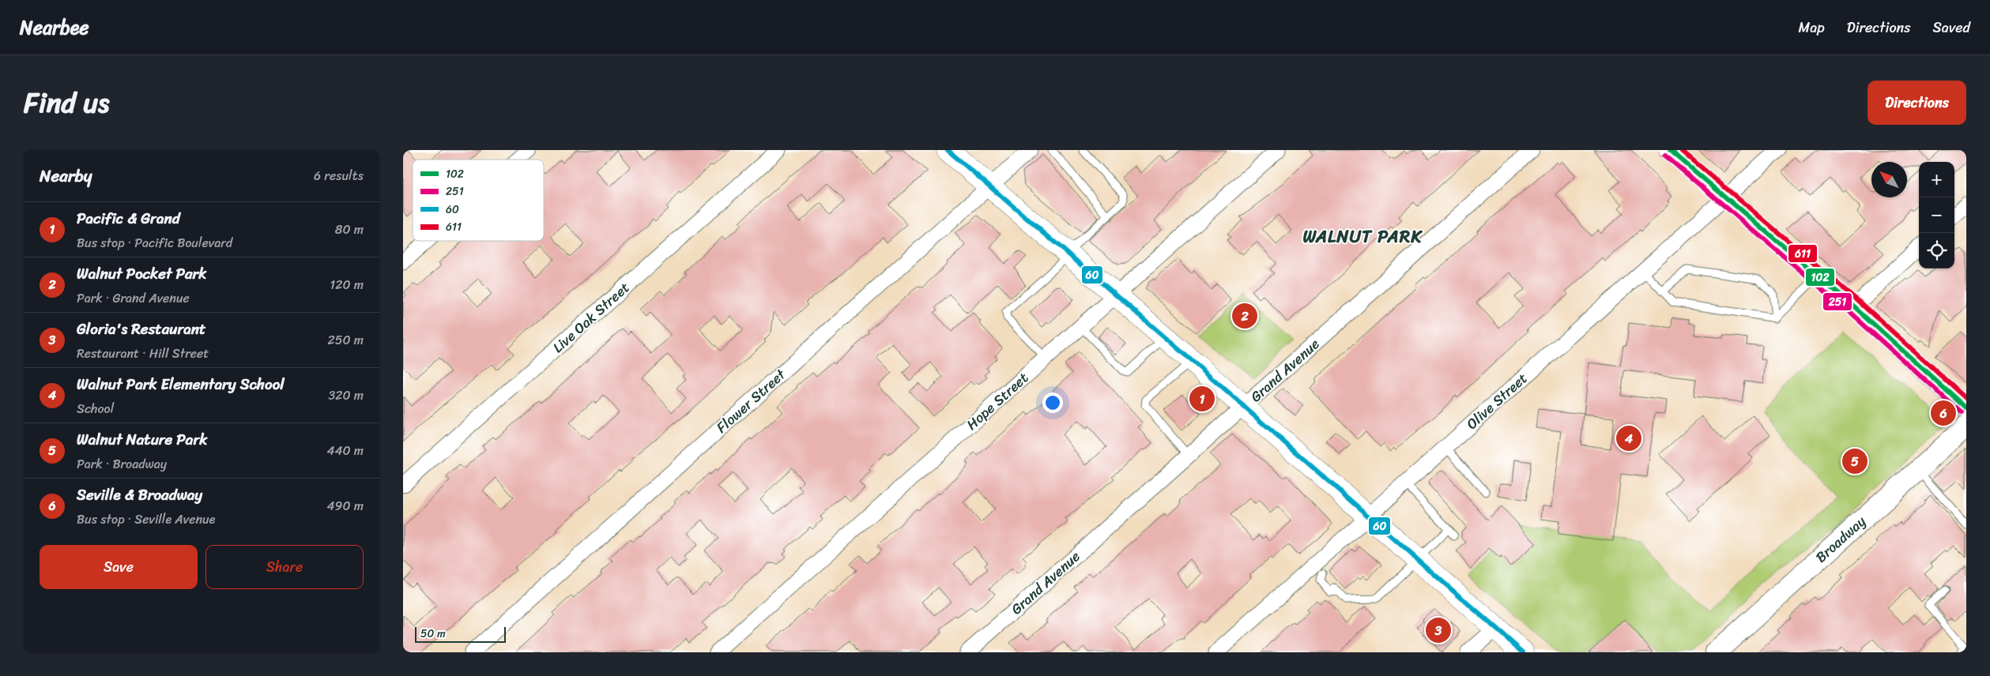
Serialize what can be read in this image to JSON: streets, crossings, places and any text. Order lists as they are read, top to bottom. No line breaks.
{"streets":{"street":["Live Oak Street","Grand Avenue","Flower Street","Hope Street","Olive Street","Broadway"]},"districts":["WALNUT PARK"],"lines":["transit line 102","transit line 60","transit line 611","transit line 251"],"legend":["102","251","60","611"],"scale_bar":"50 m","north":"top left","page":{"header":"Nearbee","nav":["Map","Directions","Saved"],"title":"Find us","buttons":["Directions",["Save","Share"]],"heading":["Nearby","6 results"],"map_buttons":["+","−"],"list":[{"mark":"1","name":"Pacific & Grand","note":"Bus stop · Pacific Boulevard","value":"80 m"},{"mark":"2","name":"Walnut Pocket Park","note":"Park · Grand Avenue","value":"120 m"},{"mark":"3","name":"Gloria's Restaurant","note":"Restaurant · Hill Street","value":"250 m"},{"mark":"4","name":"Walnut Park Elementary School","note":"School","value":"320 m"},{"mark":"5","name":"Walnut Nature Park","note":"Park · Broadway","value":"440 m"},{"mark":"6","name":"Seville & Broadway","note":"Bus stop · Seville Avenue","value":"490 m"}],"pins":["2","1","6","4","5","3"],"scale":"50 m"}}
